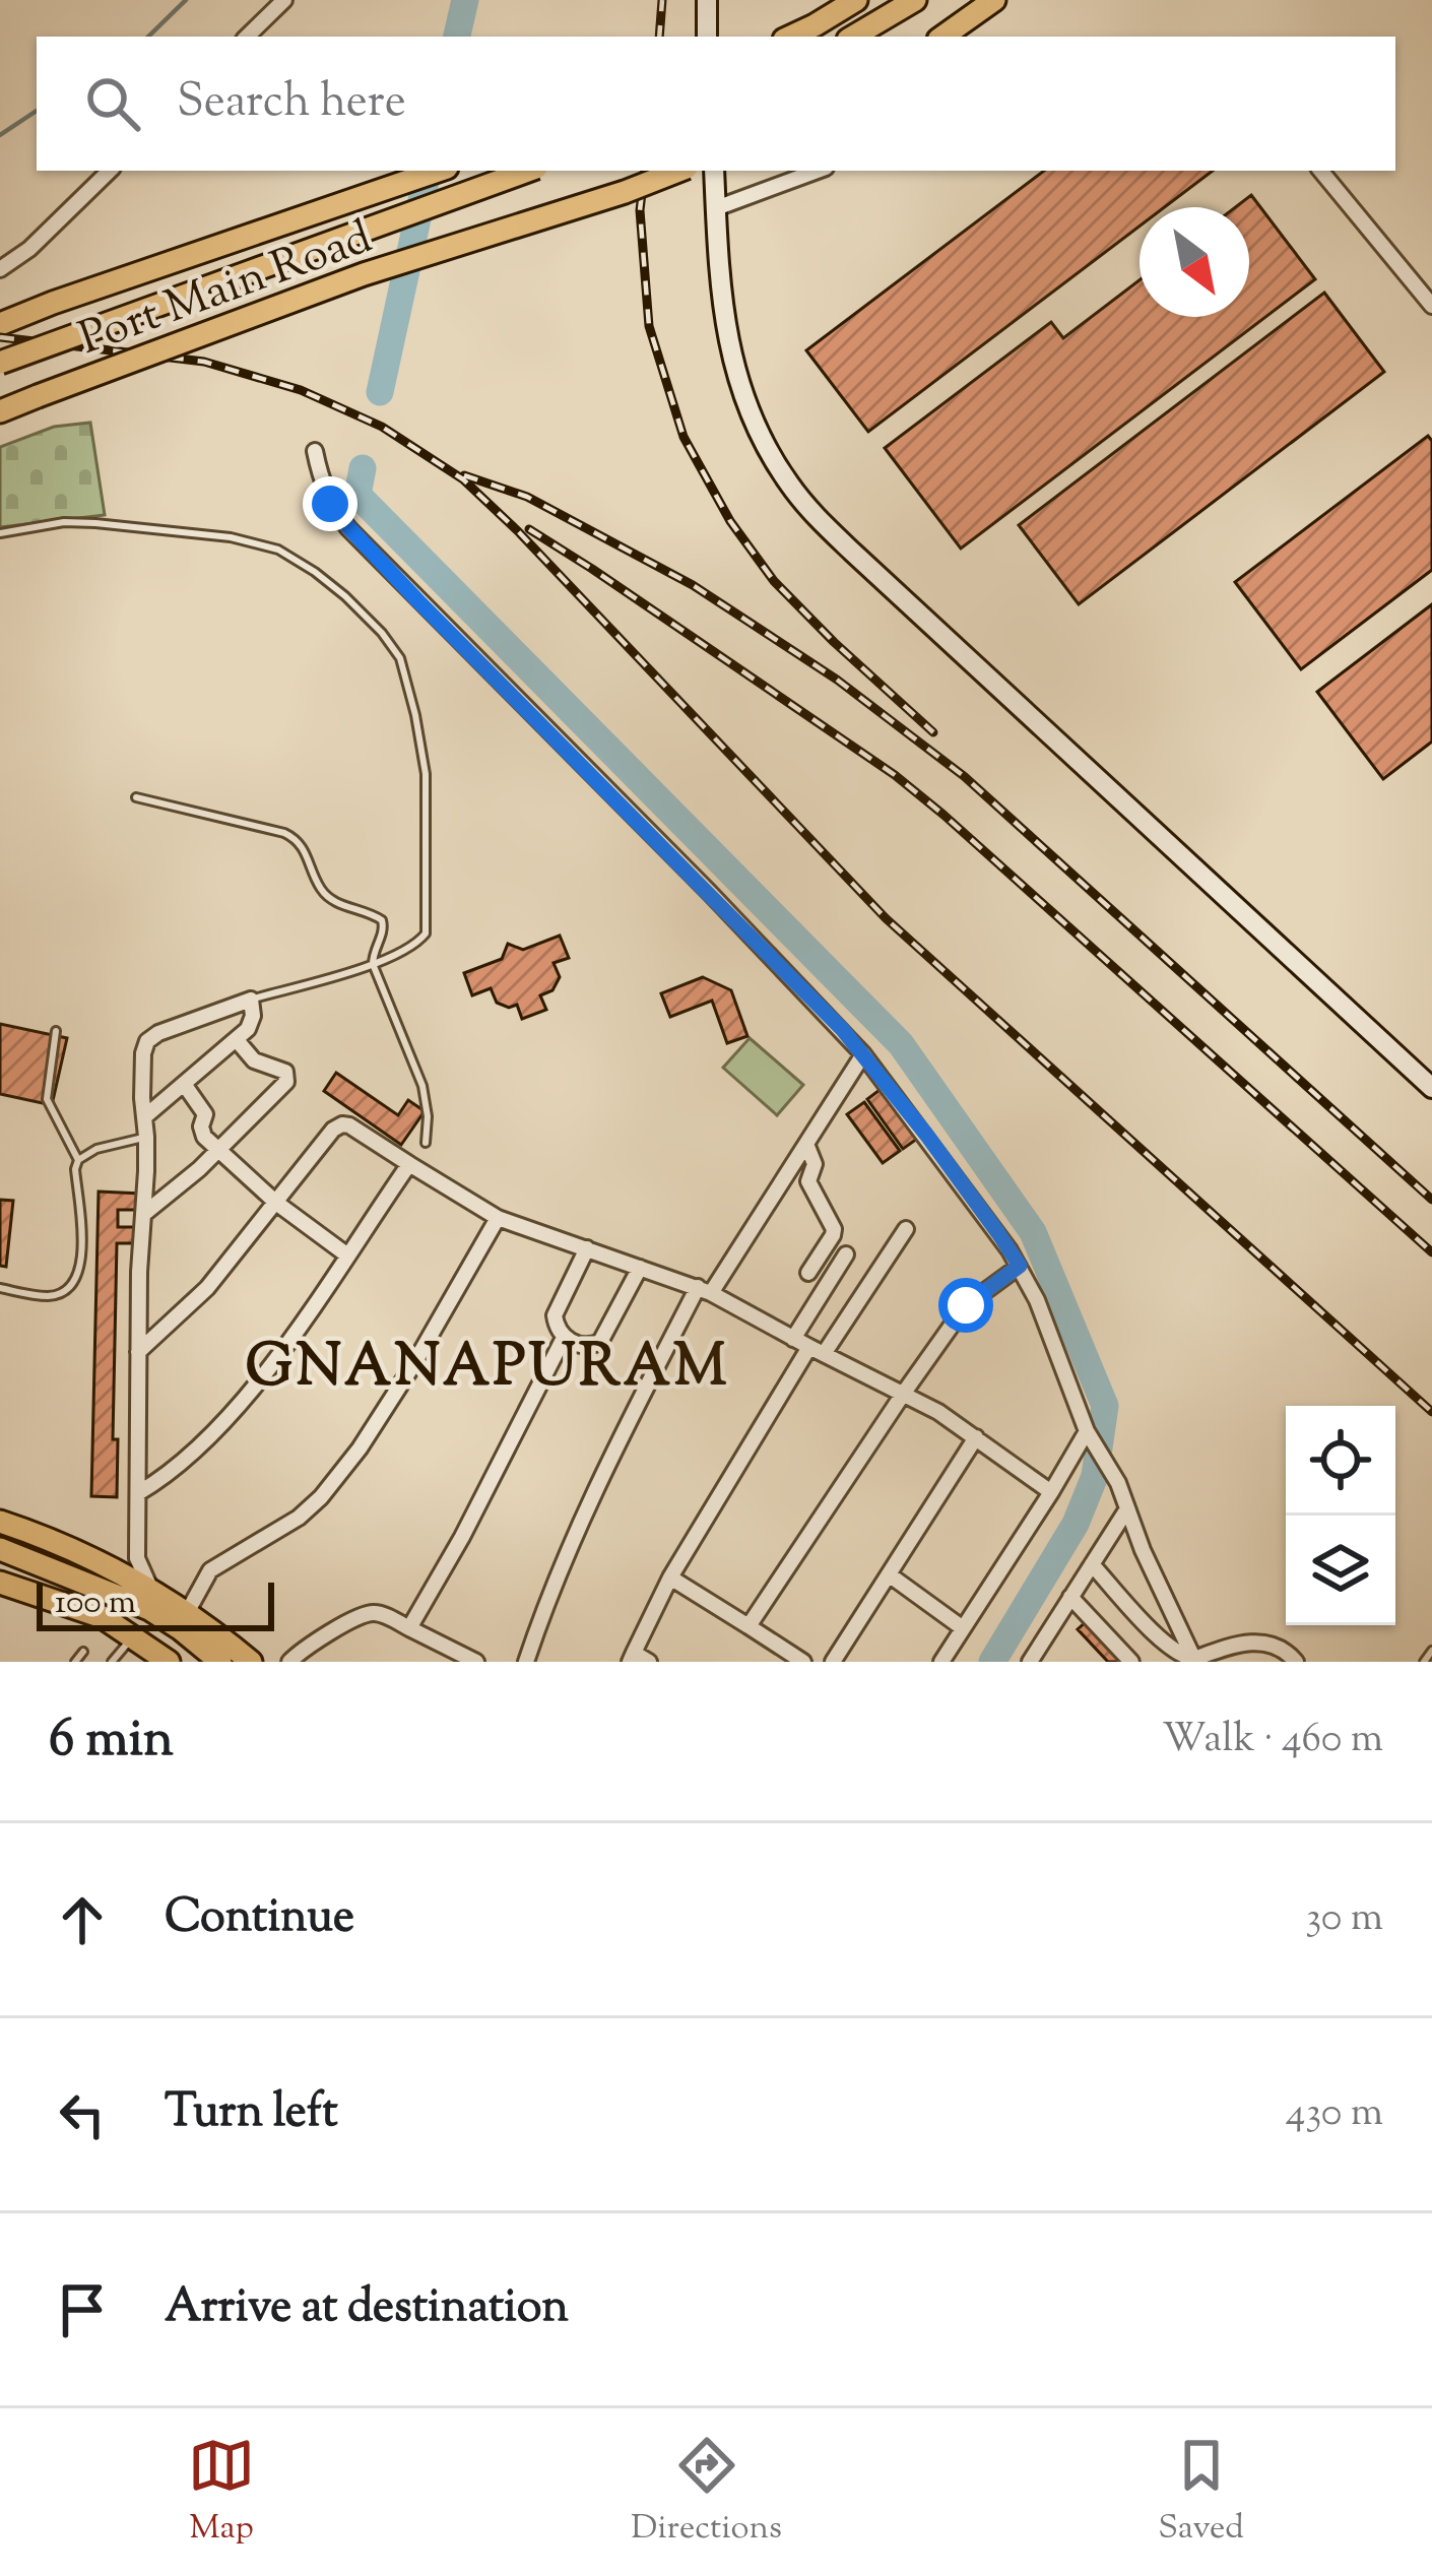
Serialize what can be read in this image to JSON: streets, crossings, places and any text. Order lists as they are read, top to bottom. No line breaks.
{"streets":{"main road":["Port Main Road"]},"districts":["GNANAPURAM"],"scale_bar":"100 m","north":"bottom right","page":{"search":"Search here","scale":"100 m","heading":["6 min","Walk · 460 m"],"list":[["Continue","30 m"],["Turn left","430 m"],"Arrive at destination"],"nav":["Map","Directions","Saved"]}}
